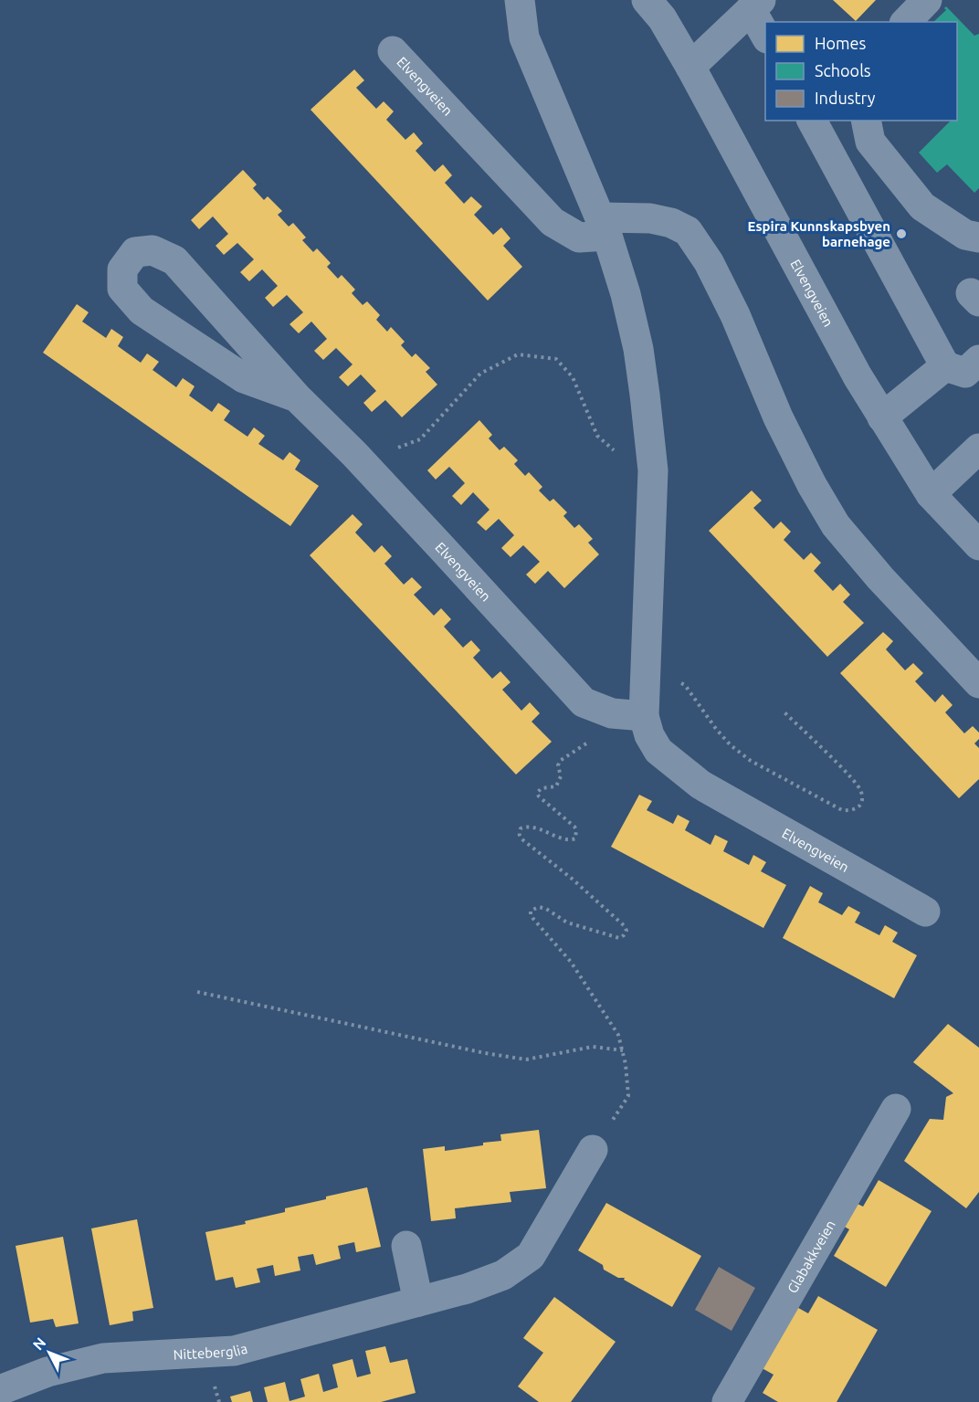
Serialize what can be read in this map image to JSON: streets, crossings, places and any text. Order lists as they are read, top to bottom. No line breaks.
{"streets":{"street":["Elvengveien","Glabakkveien","Nitteberglia"]},"places":["Espira Kunnskapsbyen barnehage"],"legend":["Homes","Schools","Industry"],"north":"top left"}
